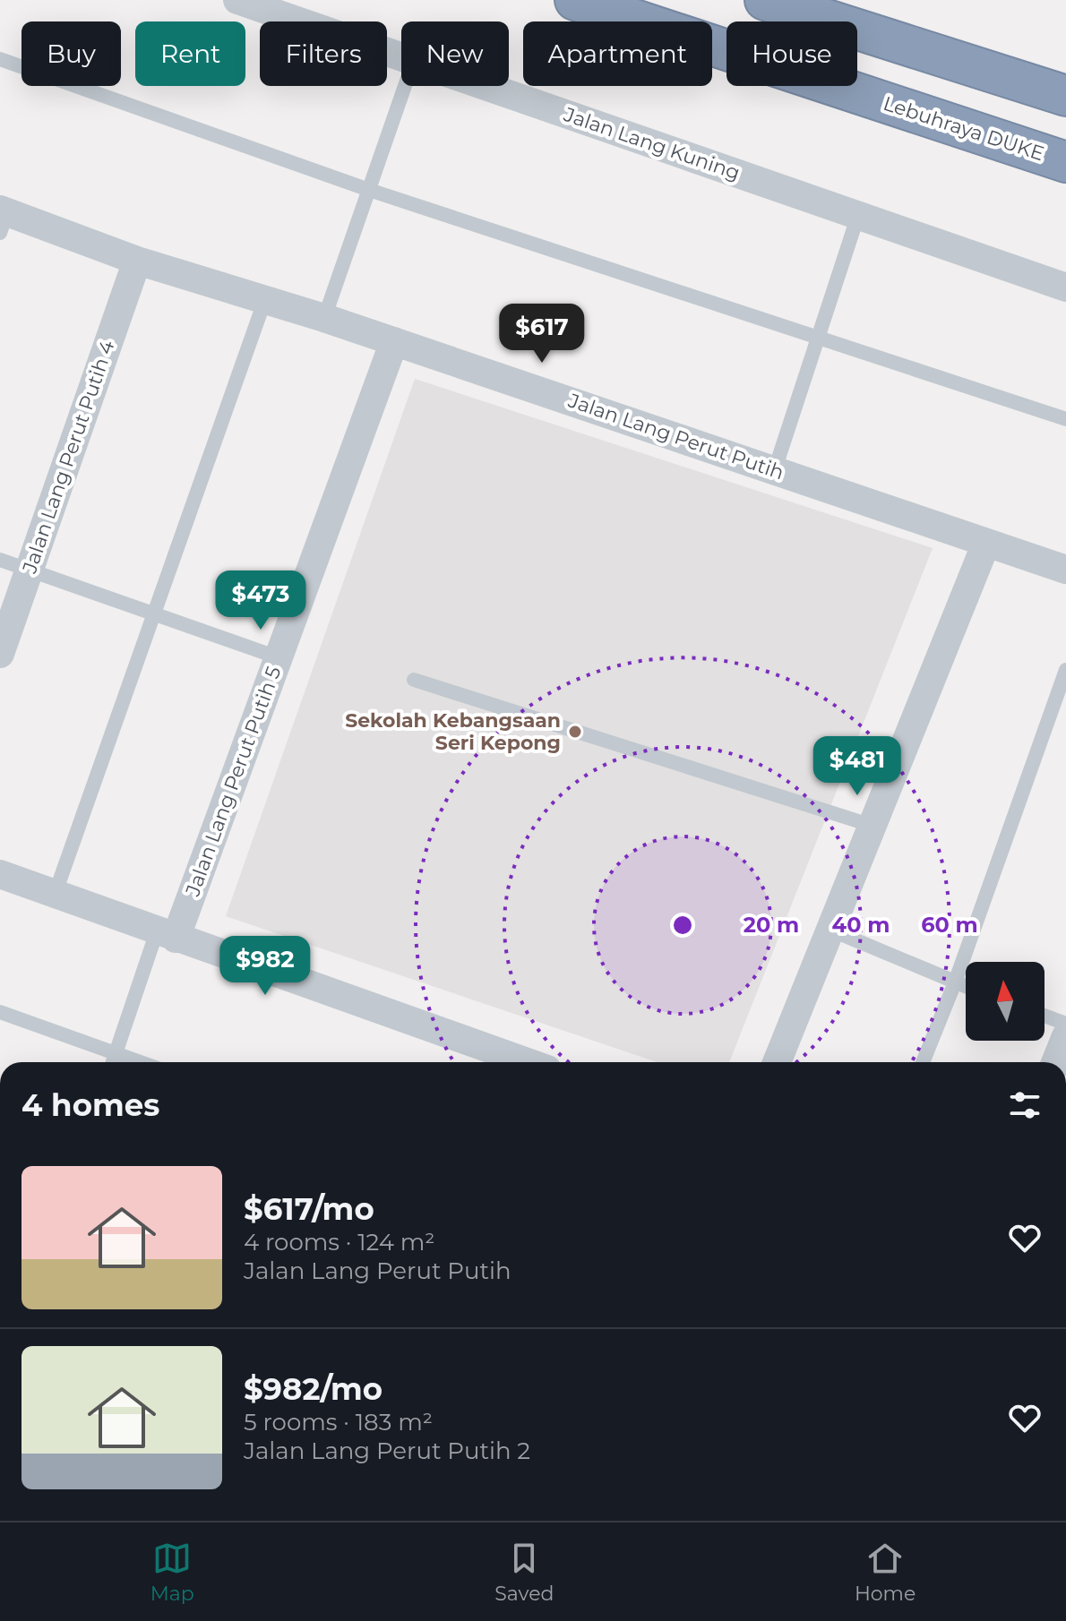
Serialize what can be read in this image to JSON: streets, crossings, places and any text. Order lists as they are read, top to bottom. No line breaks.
{"streets":{"highway":["Lebuhraya DUKE"],"street":["Jalan Lang Kuning","Jalan Lang Perut Putih","Jalan Lang Perut Putih 4","Jalan Lang Perut Putih 5"]},"crossings":[["Jalan Lang Perut Putih","Jalan Lang Perut Putih 4"],["Jalan Lang Perut Putih","Jalan Lang Perut Putih 5"]],"places":["Sekolah Kebangsaan Seri Kepong"],"north":"top","page":{"chip":["Buy","Rent","Filters","New","Apartment","House"],"price":["$617","$473","$481","$982"],"heading":"4 homes","list":[{"name":"$617/mo","note":"4 rooms · 124 m² · Jalan Lang Perut Putih"},{"name":"$982/mo","note":"5 rooms · 183 m² · Jalan Lang Perut Putih 2"}],"tabs":["Map","Saved","Home"]},"rings":["20 m","40 m","60 m"]}
